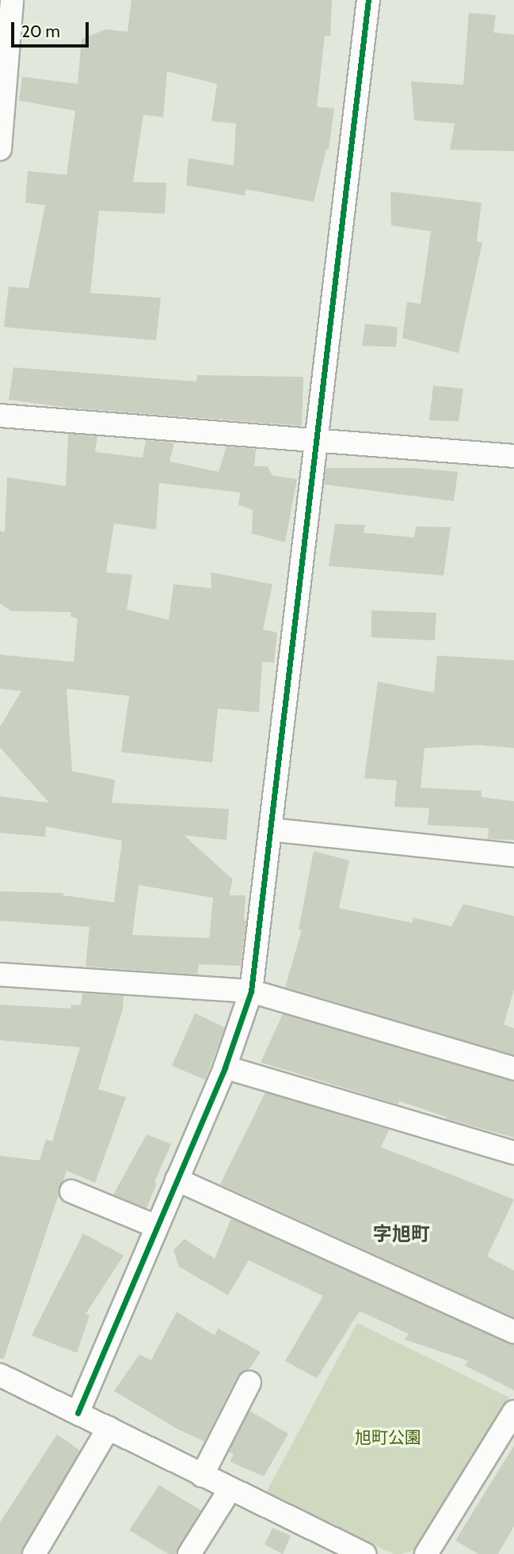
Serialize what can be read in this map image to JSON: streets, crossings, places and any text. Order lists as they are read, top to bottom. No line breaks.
{"districts":["字旭町"],"parks":["旭町公園"],"scale_bar":"20 m"}
